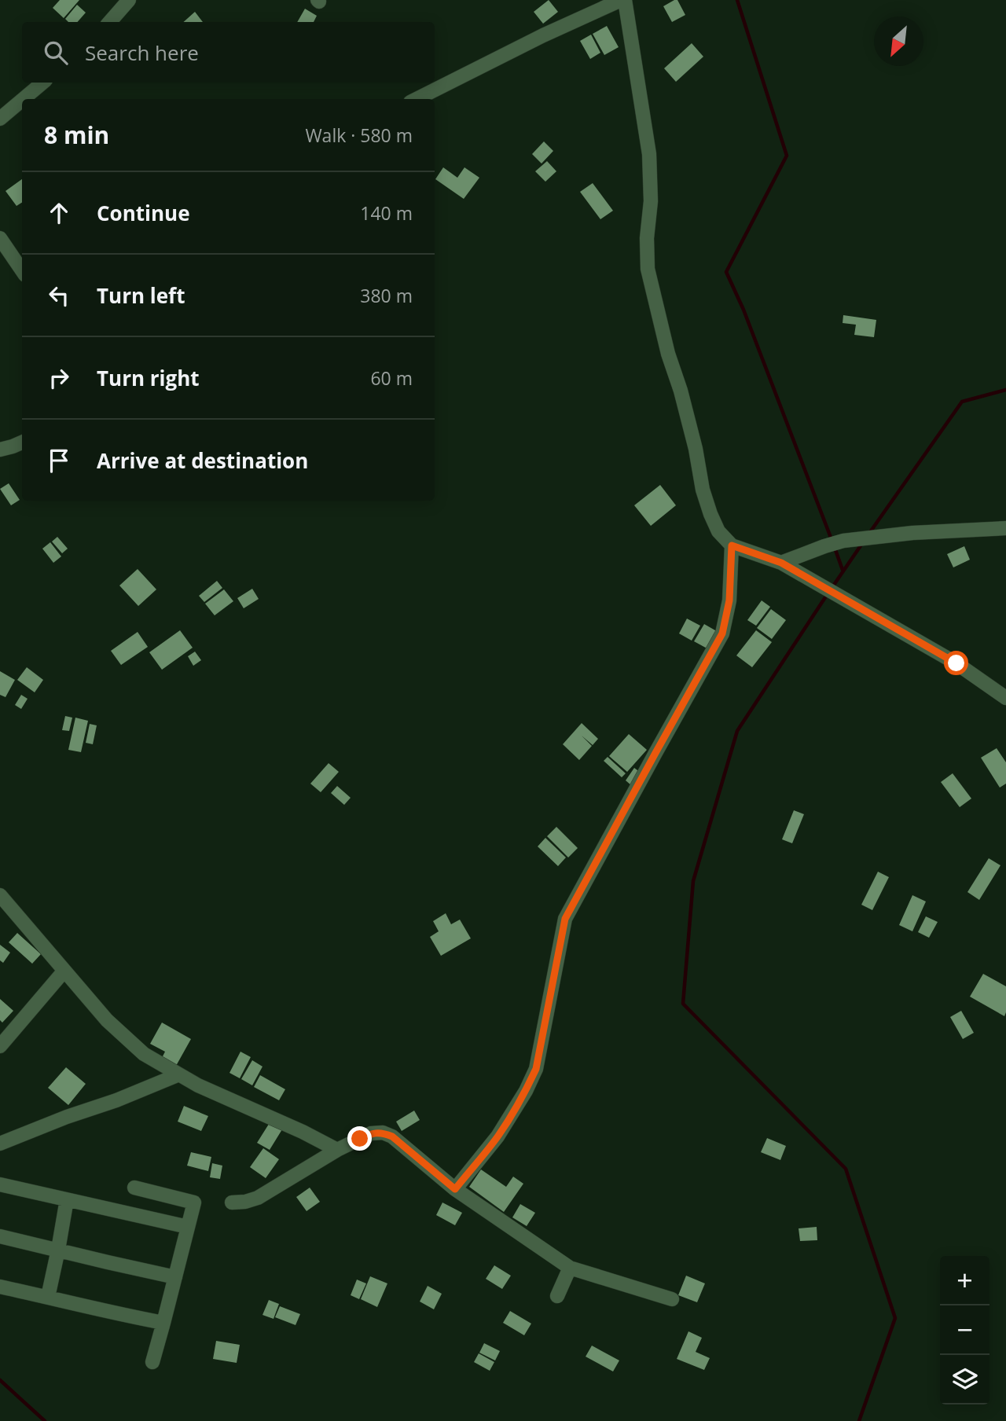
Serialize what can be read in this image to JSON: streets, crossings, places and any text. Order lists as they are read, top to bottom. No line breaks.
{"north":"bottom left","page":{"search":"Search here","heading":["8 min","Walk · 580 m"],"list":[["Continue","140 m"],["Turn left","380 m"],["Turn right","60 m"],"Arrive at destination"],"map_buttons":["+","−"]}}
